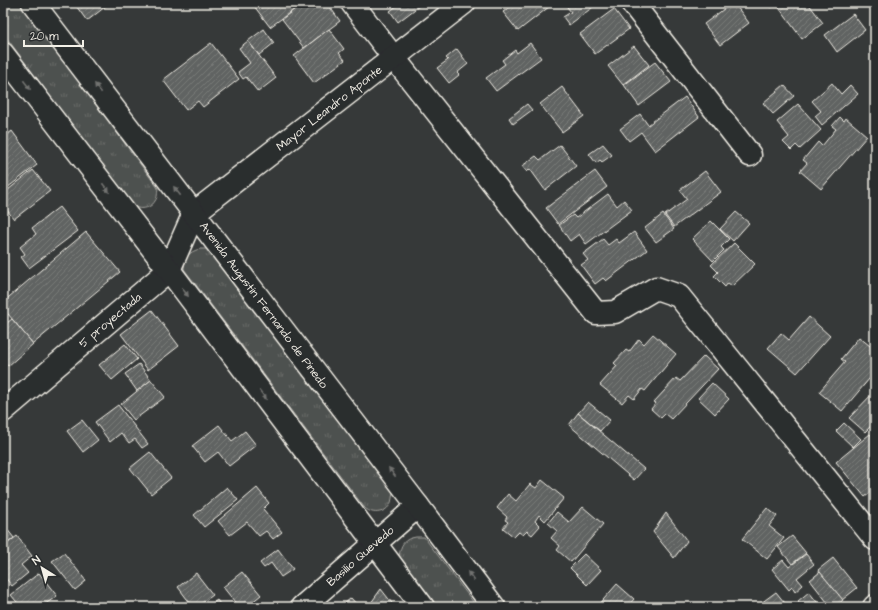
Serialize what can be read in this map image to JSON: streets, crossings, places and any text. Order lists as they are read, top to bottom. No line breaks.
{"streets":{"street":["Mayor Leandro Aponte","Avenida Augustín Fernando de Pinedo","5 proyectada","Basilio Quevedo"]},"crossings":[["Mayor Leandro Aponte","Avenida Augustín Fernando de Pinedo"],["Mayor Leandro Aponte","5 proyectada"],["Avenida Augustín Fernando de Pinedo","5 proyectada"],["Avenida Augustín Fernando de Pinedo","Basilio Quevedo"]],"scale_bar":"20 m","north":"top left"}
